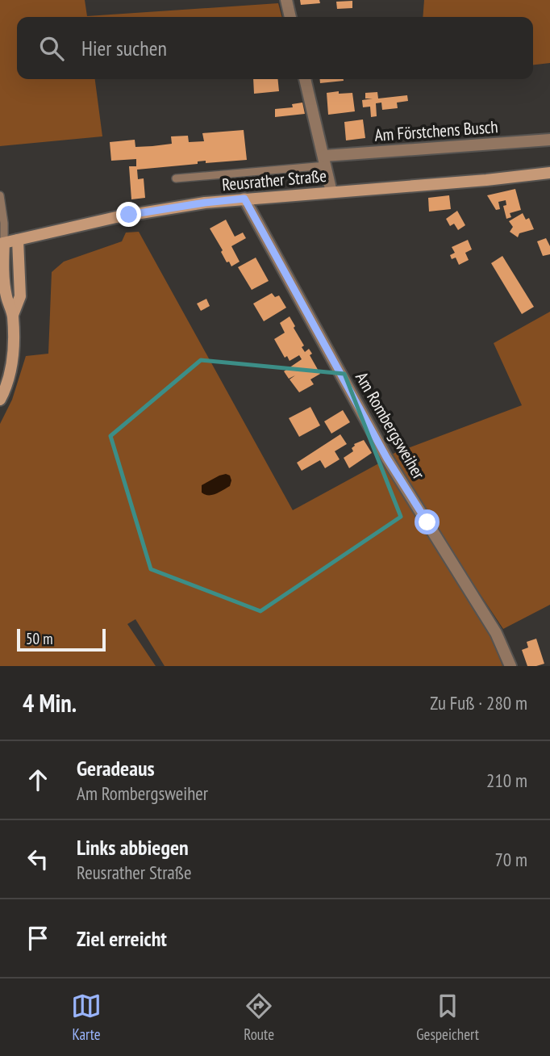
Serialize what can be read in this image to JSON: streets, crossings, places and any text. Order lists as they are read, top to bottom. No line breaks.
{"streets":{"main road":["Reusrather Straße"],"street":["Am Förstchens Busch","Am Rombergsweiher"]},"crossings":[["Reusrather Straße","Am Rombergsweiher"]],"scale_bar":"50 m","page":{"search":"Hier suchen","scale":"50 m","heading":["4 Min.","Zu Fuß · 280 m"],"list":[["Geradeaus","Am Rombergsweiher","210 m"],["Links abbiegen","Reusrather Straße","70 m"],"Ziel erreicht"],"nav":["Karte","Route","Gespeichert"]}}
